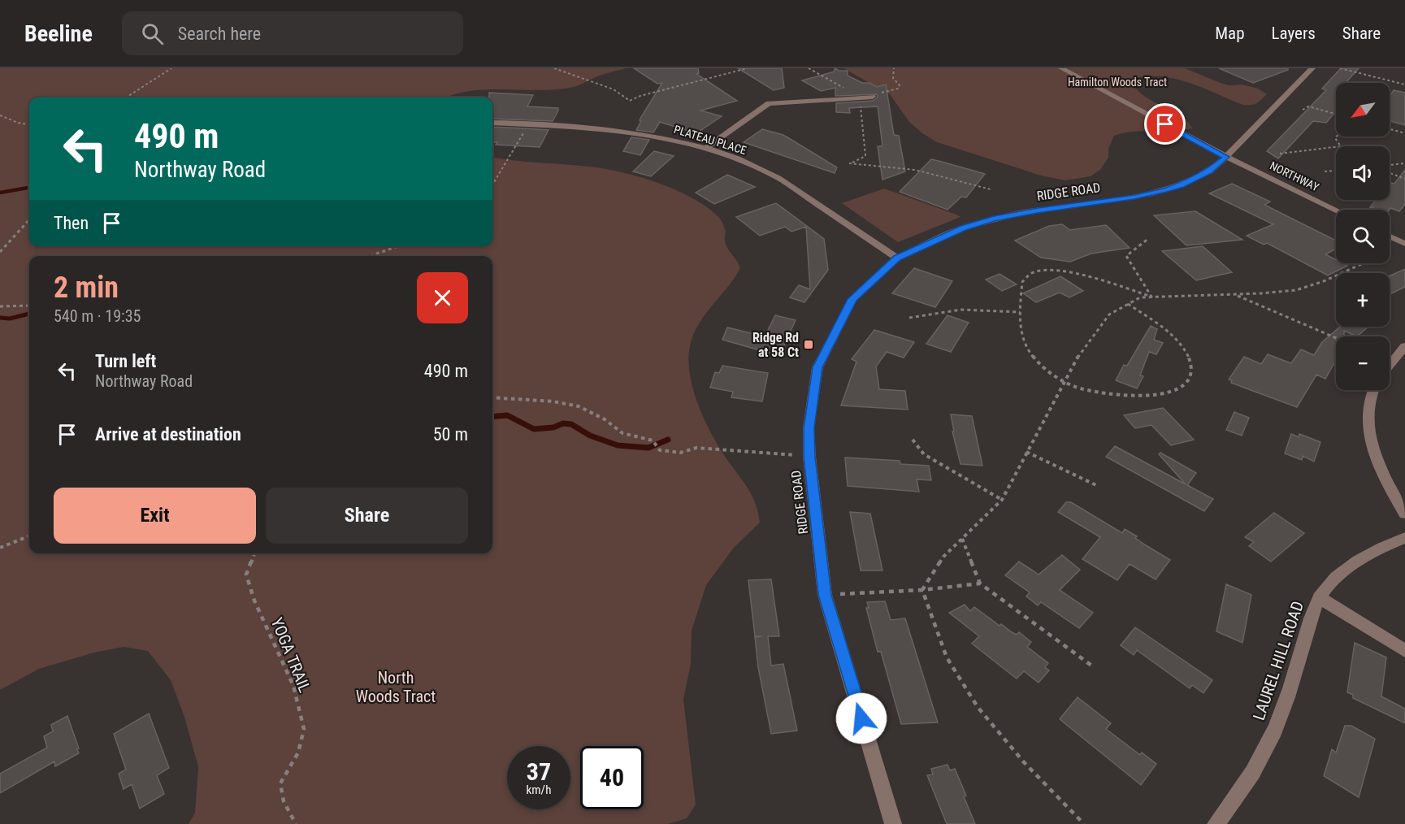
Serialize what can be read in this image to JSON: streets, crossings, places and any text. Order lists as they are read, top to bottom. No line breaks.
{"streets":{"street":["PLATEAU PLACE","NORTHWAY","RIDGE ROAD","LAUREL HILL ROAD"],"path":["YOGA TRAIL"]},"crossings":[["PLATEAU PLACE","RIDGE ROAD"],["NORTHWAY","RIDGE ROAD"]],"parks":["Hamilton Woods Tract","North Woods Tract"],"places":{"transit":["Ridge Rd at 58 Ct"]},"north":"bottom left","page":{"header":"Beeline","search":"Search here","nav":["Map","Layers","Share"],"map_buttons":["+","−"],"turn":["490 m","Northway Road"],"then":"Then","heading":["2 min","540 m · 19:35"],"list":[{"name":"Turn left","note":"Northway Road","value":"490 m"},{"name":"Arrive at destination","value":"50 m"}],"buttons":["Exit","Share"],"speed":"37 km/h","limit":"40"}}
